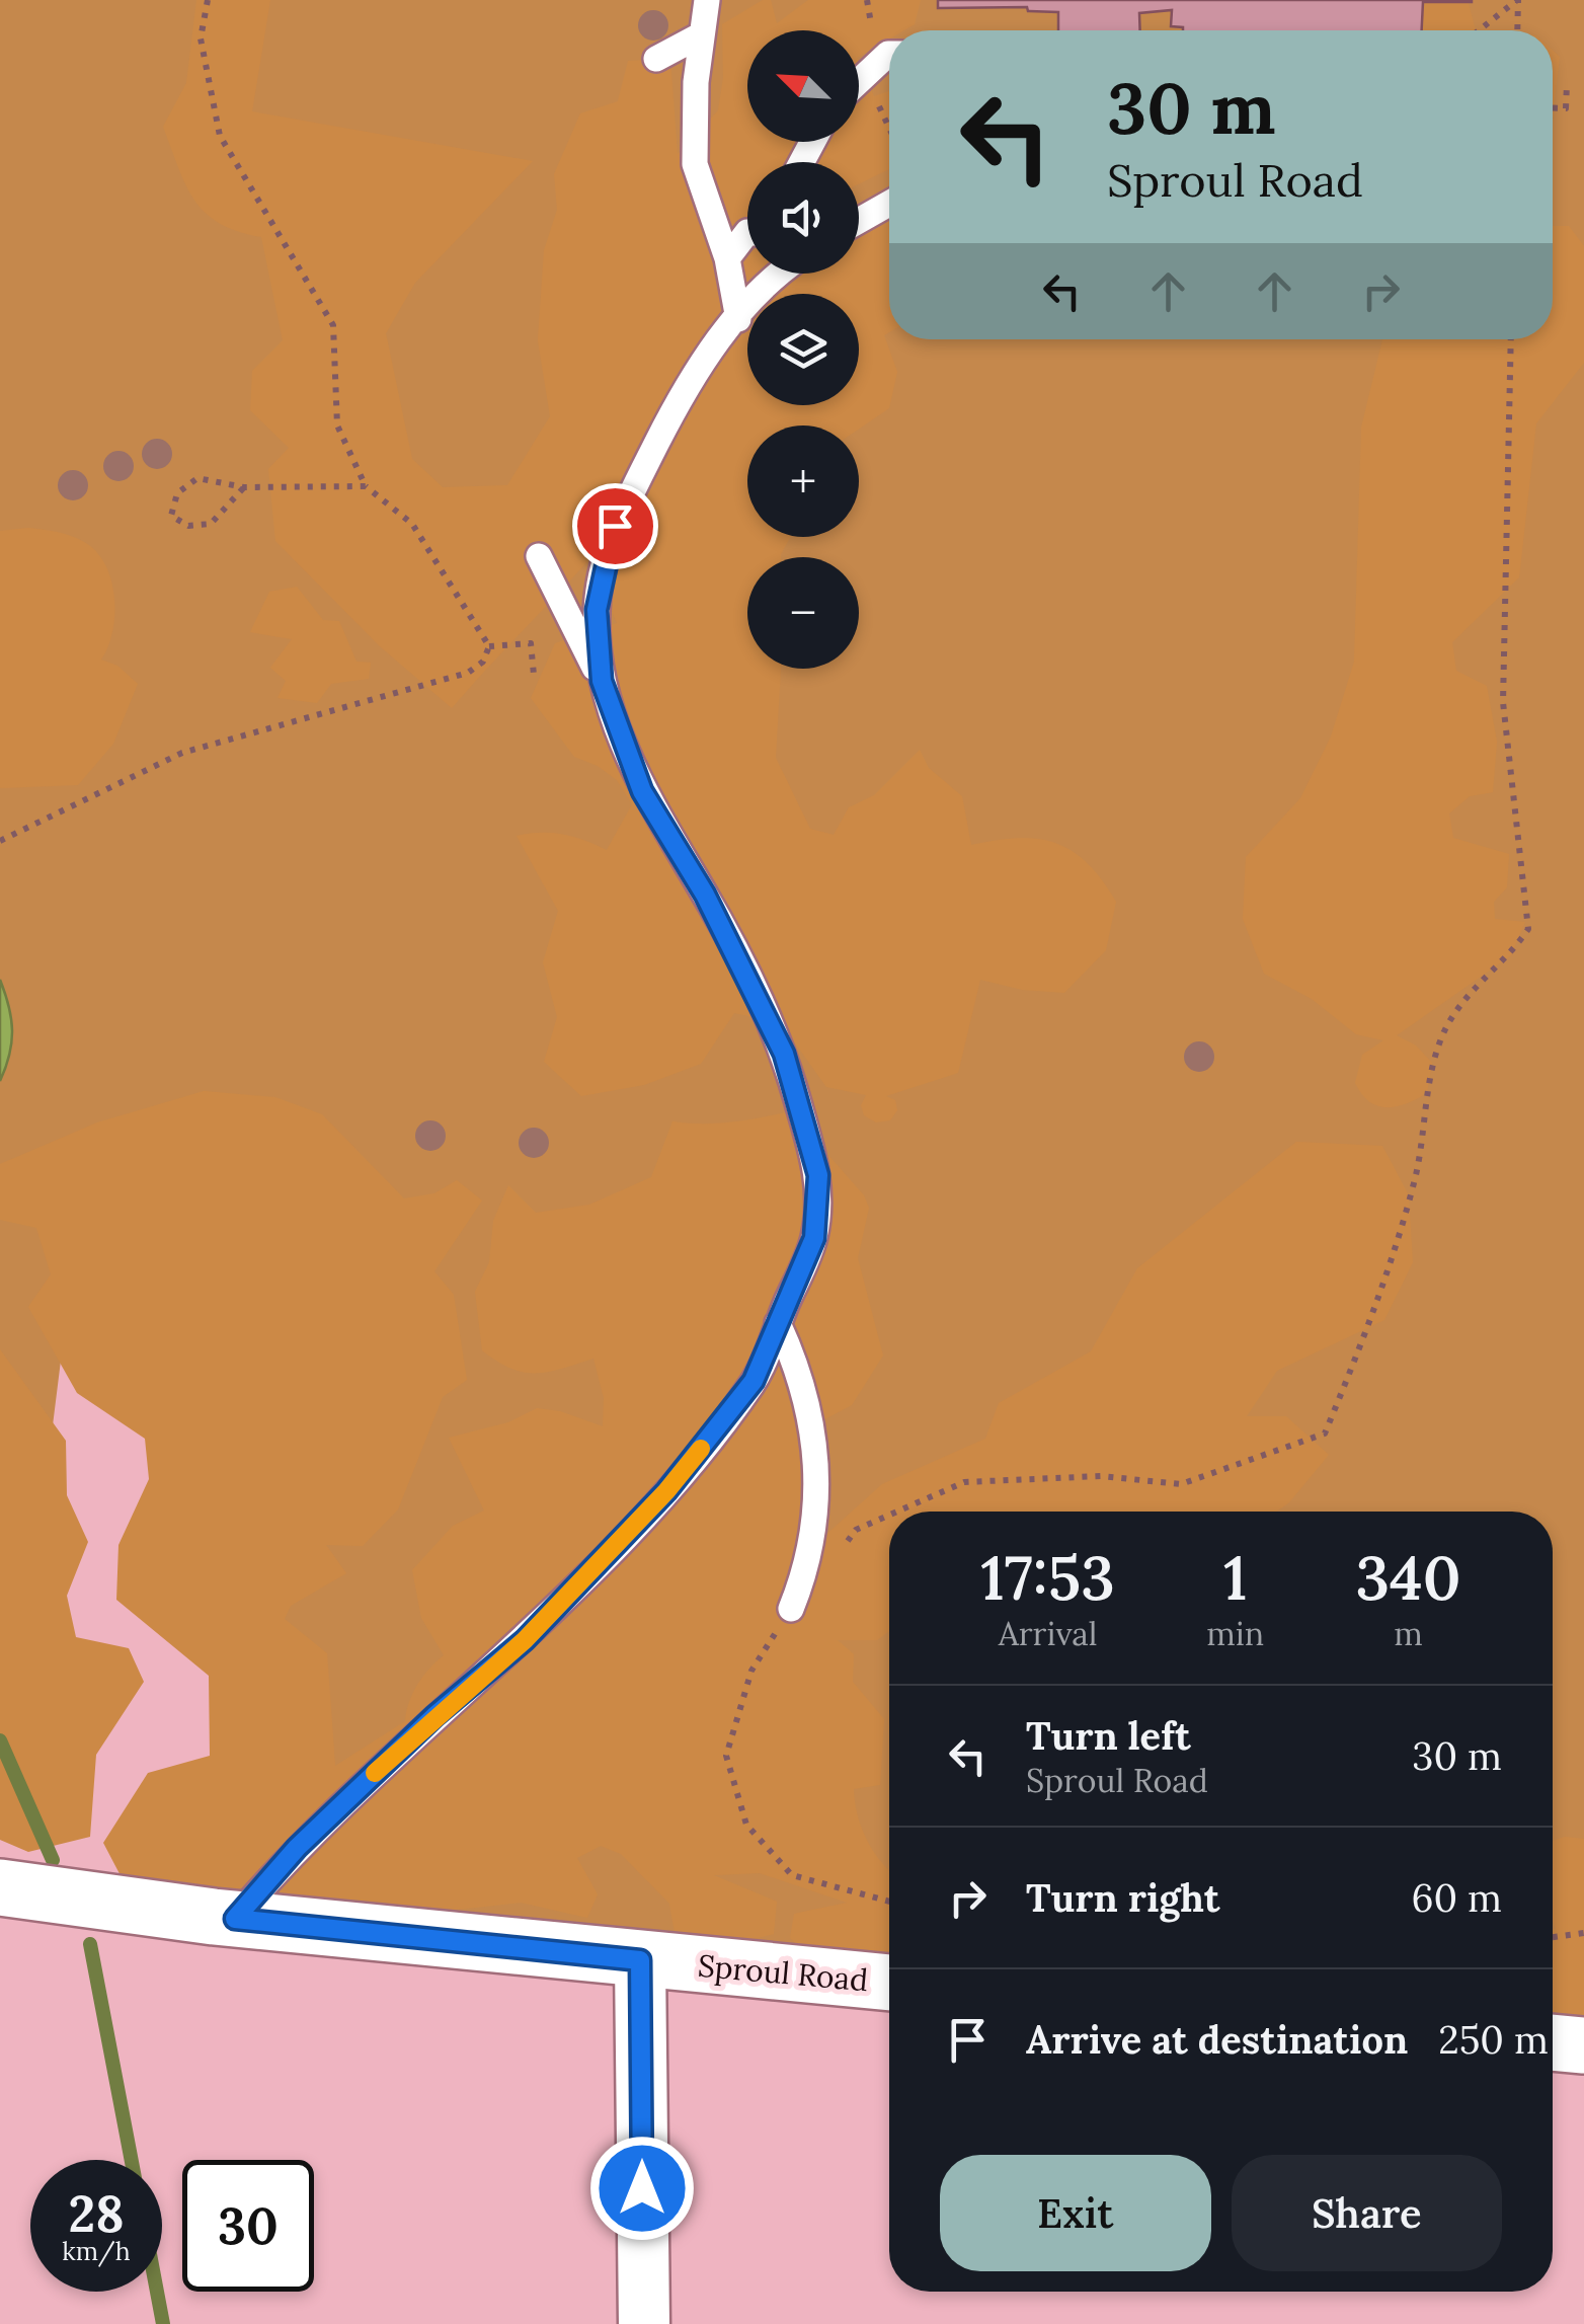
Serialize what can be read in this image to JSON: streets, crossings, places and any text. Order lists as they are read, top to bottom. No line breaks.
{"streets":{"main road":["Sproul Road"]},"north":"top left","page":{"map_buttons":["+","−"],"turn":["30 m","Sproul Road"],"eta":["17:53","Arrival","1","min","340","m"],"list":[{"name":"Turn left","note":"Sproul Road","value":"30 m"},{"name":"Turn right","value":"60 m"},{"name":"Arrive at destination","value":"250 m"}],"buttons":["Exit","Share"],"speed":"28 km/h","limit":"30"}}
